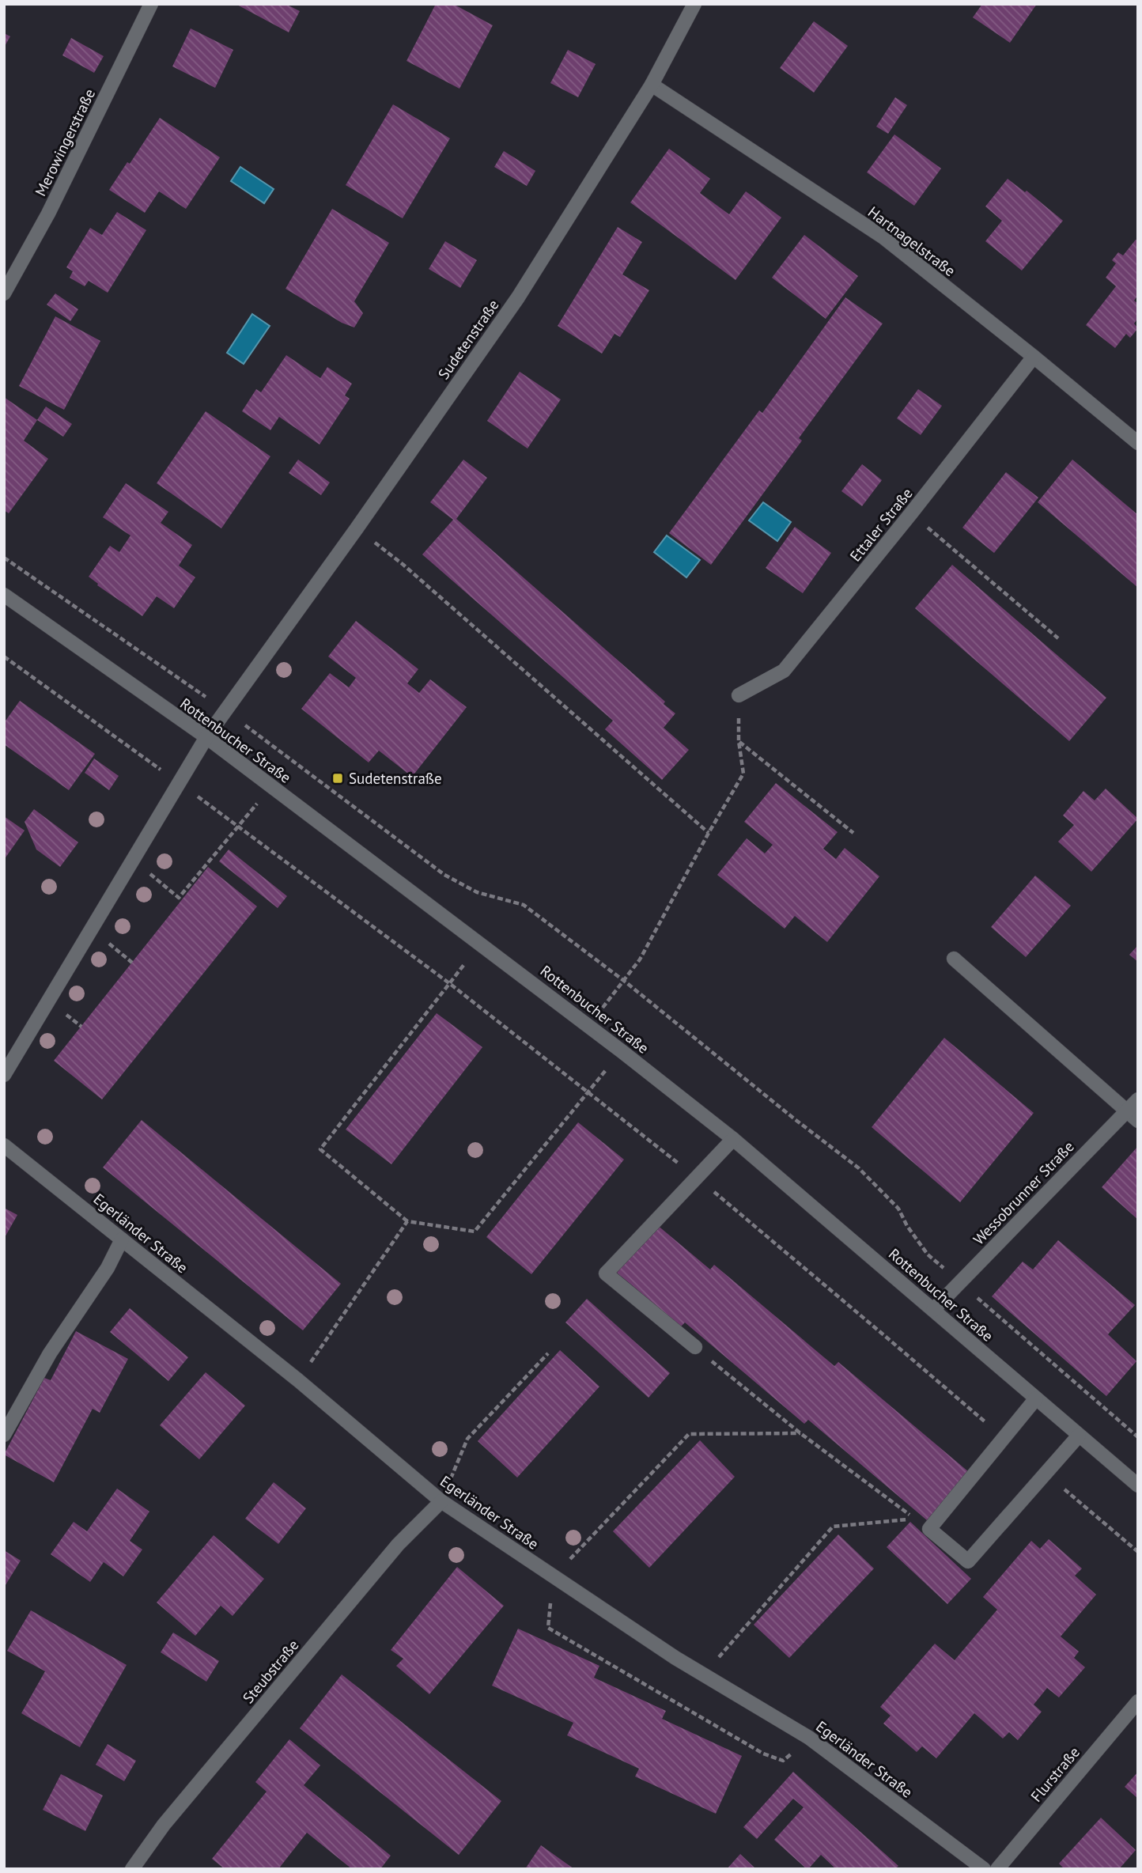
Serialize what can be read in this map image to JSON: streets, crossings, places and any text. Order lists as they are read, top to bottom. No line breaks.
{"streets":{"street":["Merowingerstraße","Hartnagelstraße","Sudetenstraße","Ettaler Straße","Rottenbucher Straße","Wessobrunner Straße","Egerländer Straße","Steubstraße","Flurstraße"]},"crossings":[["Hartnagelstraße","Sudetenstraße"],["Hartnagelstraße","Ettaler Straße"],["Sudetenstraße","Rottenbucher Straße"],["Rottenbucher Straße","Wessobrunner Straße"],["Egerländer Straße","Steubstraße"]],"places":{"transit":["Sudetenstraße"]}}
